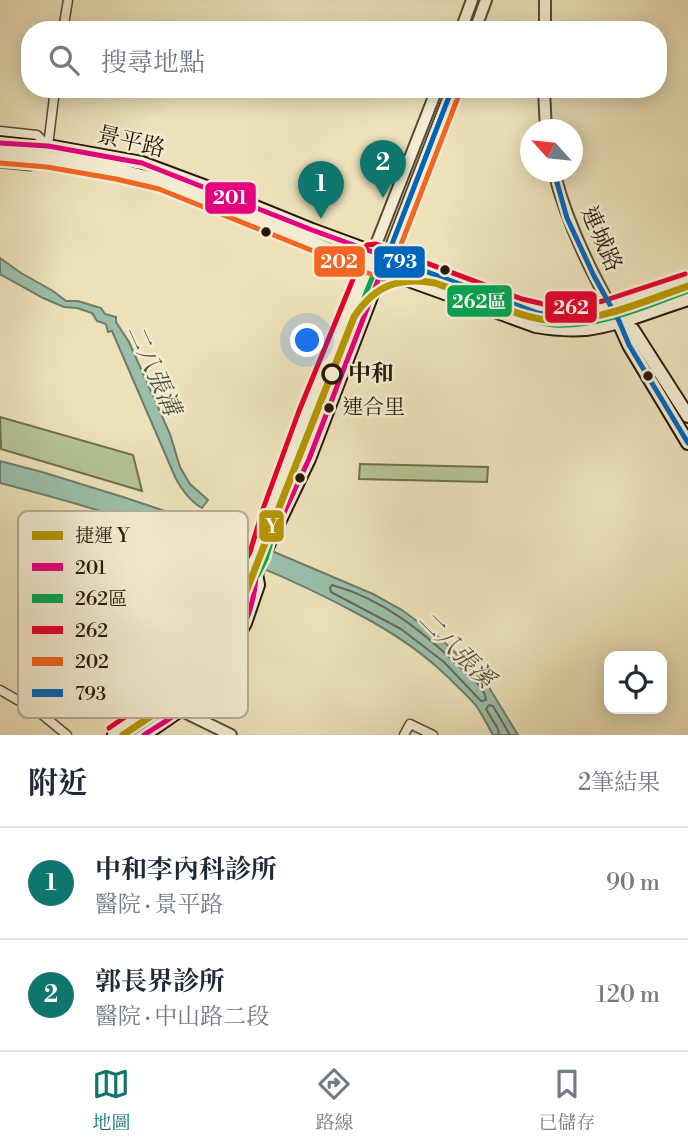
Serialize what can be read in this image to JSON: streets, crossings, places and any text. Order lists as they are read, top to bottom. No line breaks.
{"streets":{"main road":["景平路","連城路"]},"crossings":[["景平路","連城路"]],"water":["二八張溝","二八張溪"],"places":["中和","連合里"],"lines":["transit line 202","transit line 793","transit line 201","transit line 262","transit line 262區","metro line Y"],"legend":["捷運 Y","201","262區","262","202","793"],"north":"top left","page":{"search":"搜尋地點","pins":["2","1"],"heading":["附近","2筆結果"],"list":[{"mark":"1","name":"中和李內科診所","note":"醫院 · 景平路","value":"90 m"},{"mark":"2","name":"郭長界診所","note":"醫院 · 中山路二段","value":"120 m"}],"nav":["地圖","路線","已儲存"]}}
